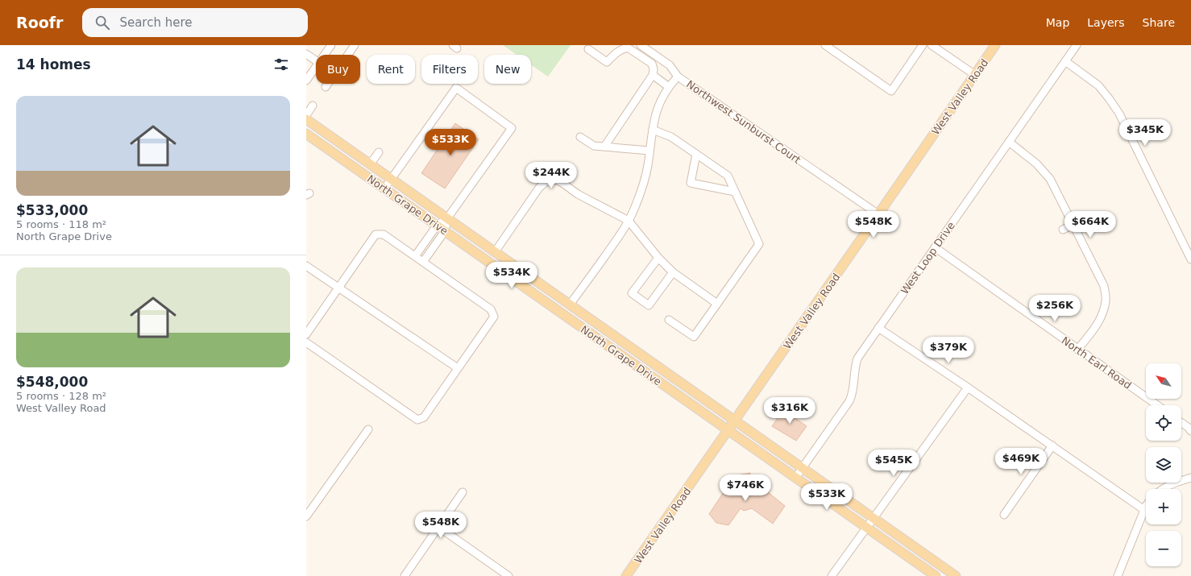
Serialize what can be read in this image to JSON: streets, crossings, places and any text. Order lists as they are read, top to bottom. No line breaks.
{"streets":{"main road":["West Valley Road","North Grape Drive"],"street":["Northwest Sunburst Court","West Loop Drive","North Earl Road"]},"crossings":[["West Valley Road","Northwest Sunburst Court"],["West Valley Road","North Grape Drive"],["Northwest Sunburst Court","North Grape Drive"],["North Grape Drive","West Loop Drive"],["West Loop Drive","North Earl Road"]],"north":"top left","page":{"header":"Roofr","search":"Search here","nav":["Map","Layers","Share"],"heading":"14 homes","chip":["Buy","Rent","Filters","New"],"list":[{"name":"$533,000","note":"5 rooms · 118 m² · North Grape Drive"},{"name":"$548,000","note":"5 rooms · 128 m² · West Valley Road"}],"price":["$345K","$533K","$244K","$548K","$664K","$534K","$256K","$379K","$316K","$469K","$545K","$746K","$533K","$548K"],"map_buttons":["+","−"]}}
